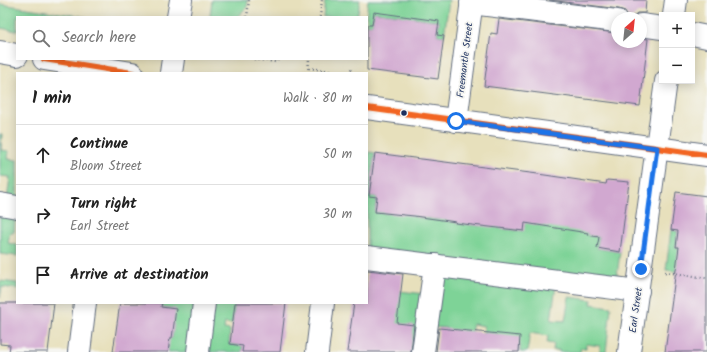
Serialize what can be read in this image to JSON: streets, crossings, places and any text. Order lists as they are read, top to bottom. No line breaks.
{"streets":{"street":["Freemantle Street","Earl Street"]},"north":"top right","page":{"map_buttons":["+","−"],"search":"Search here","heading":["1 min","Walk · 80 m"],"list":[["Continue","Bloom Street","50 m"],["Turn right","Earl Street","30 m"],"Arrive at destination"]}}
